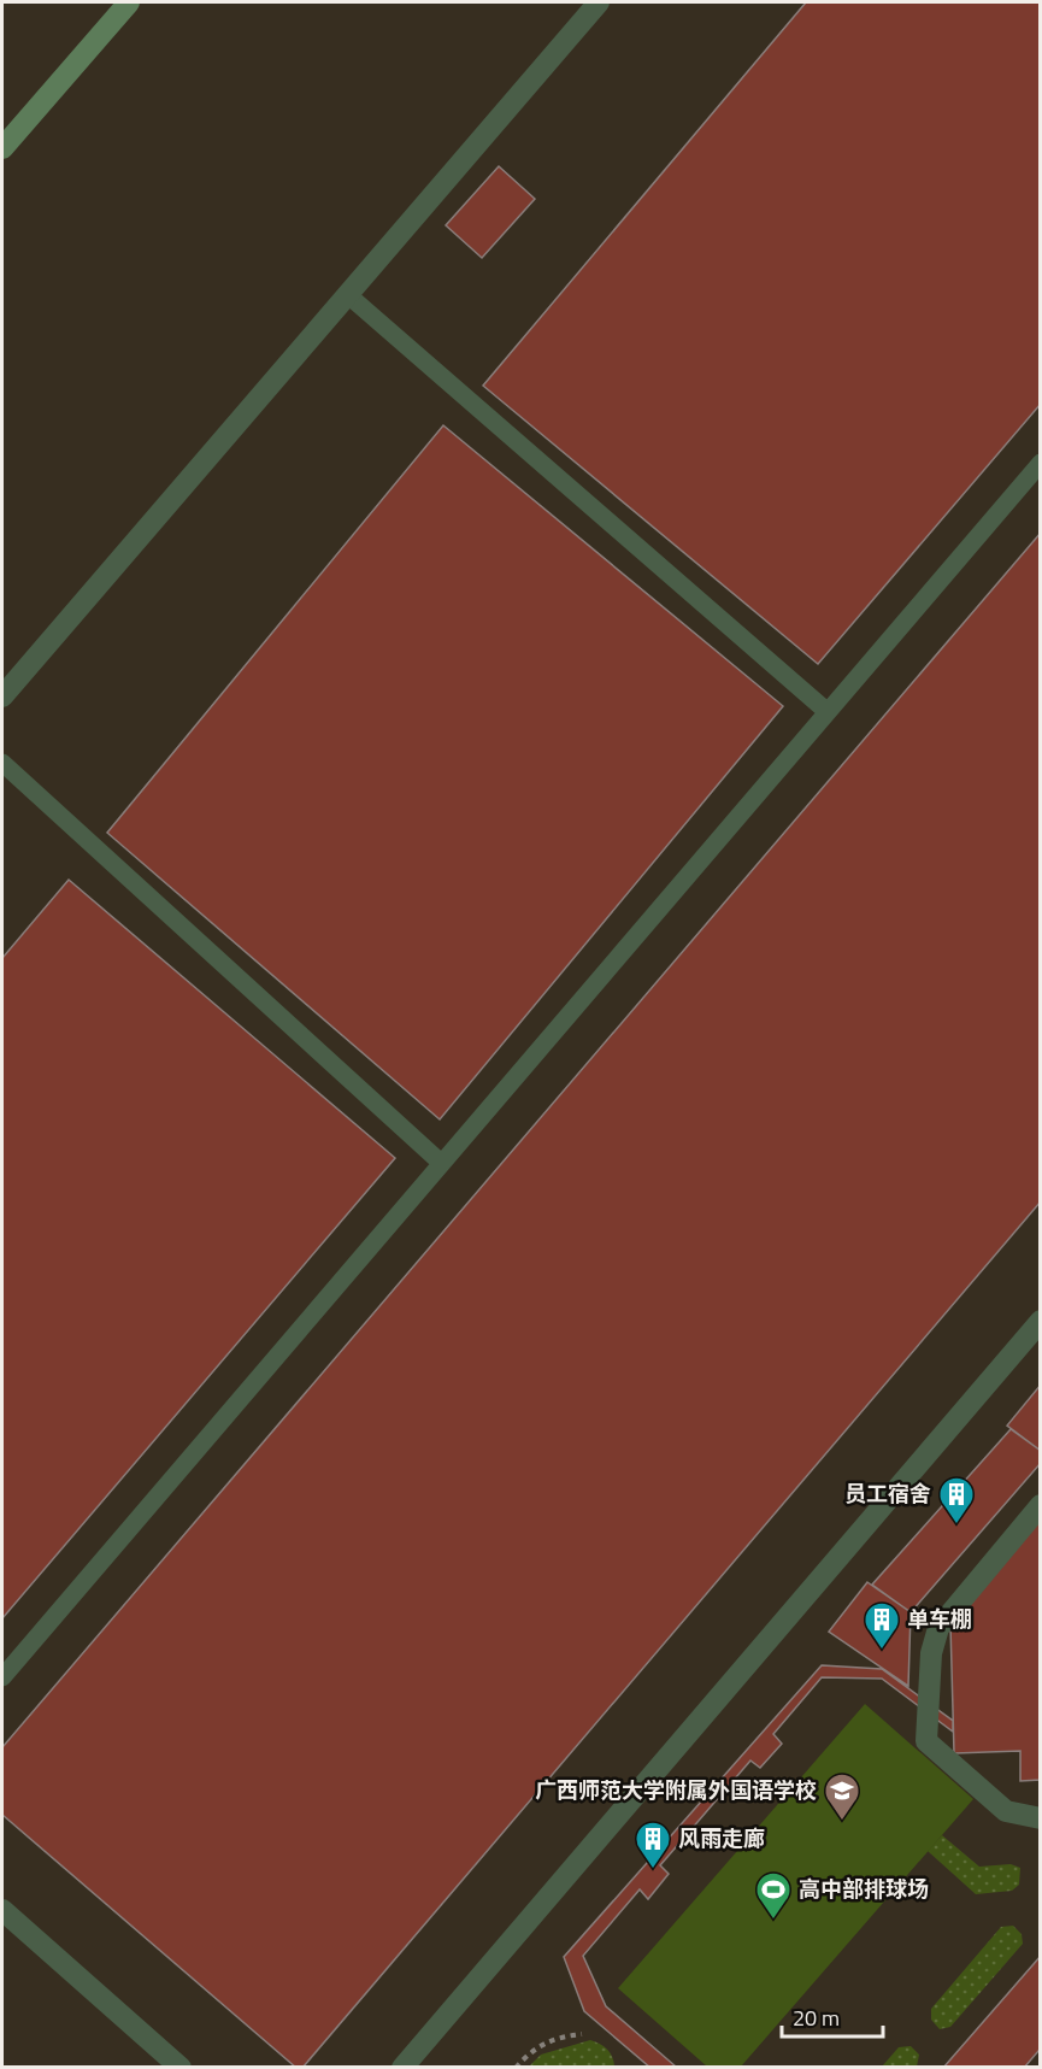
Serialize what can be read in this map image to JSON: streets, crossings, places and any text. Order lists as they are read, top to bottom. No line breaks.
{"places":{"building":["员工宿舍","单车棚","风雨走廊"],"school or university":["广西师范大学附属外国语学校"],"sports":["高中部排球场"]},"scale_bar":"20 m"}
